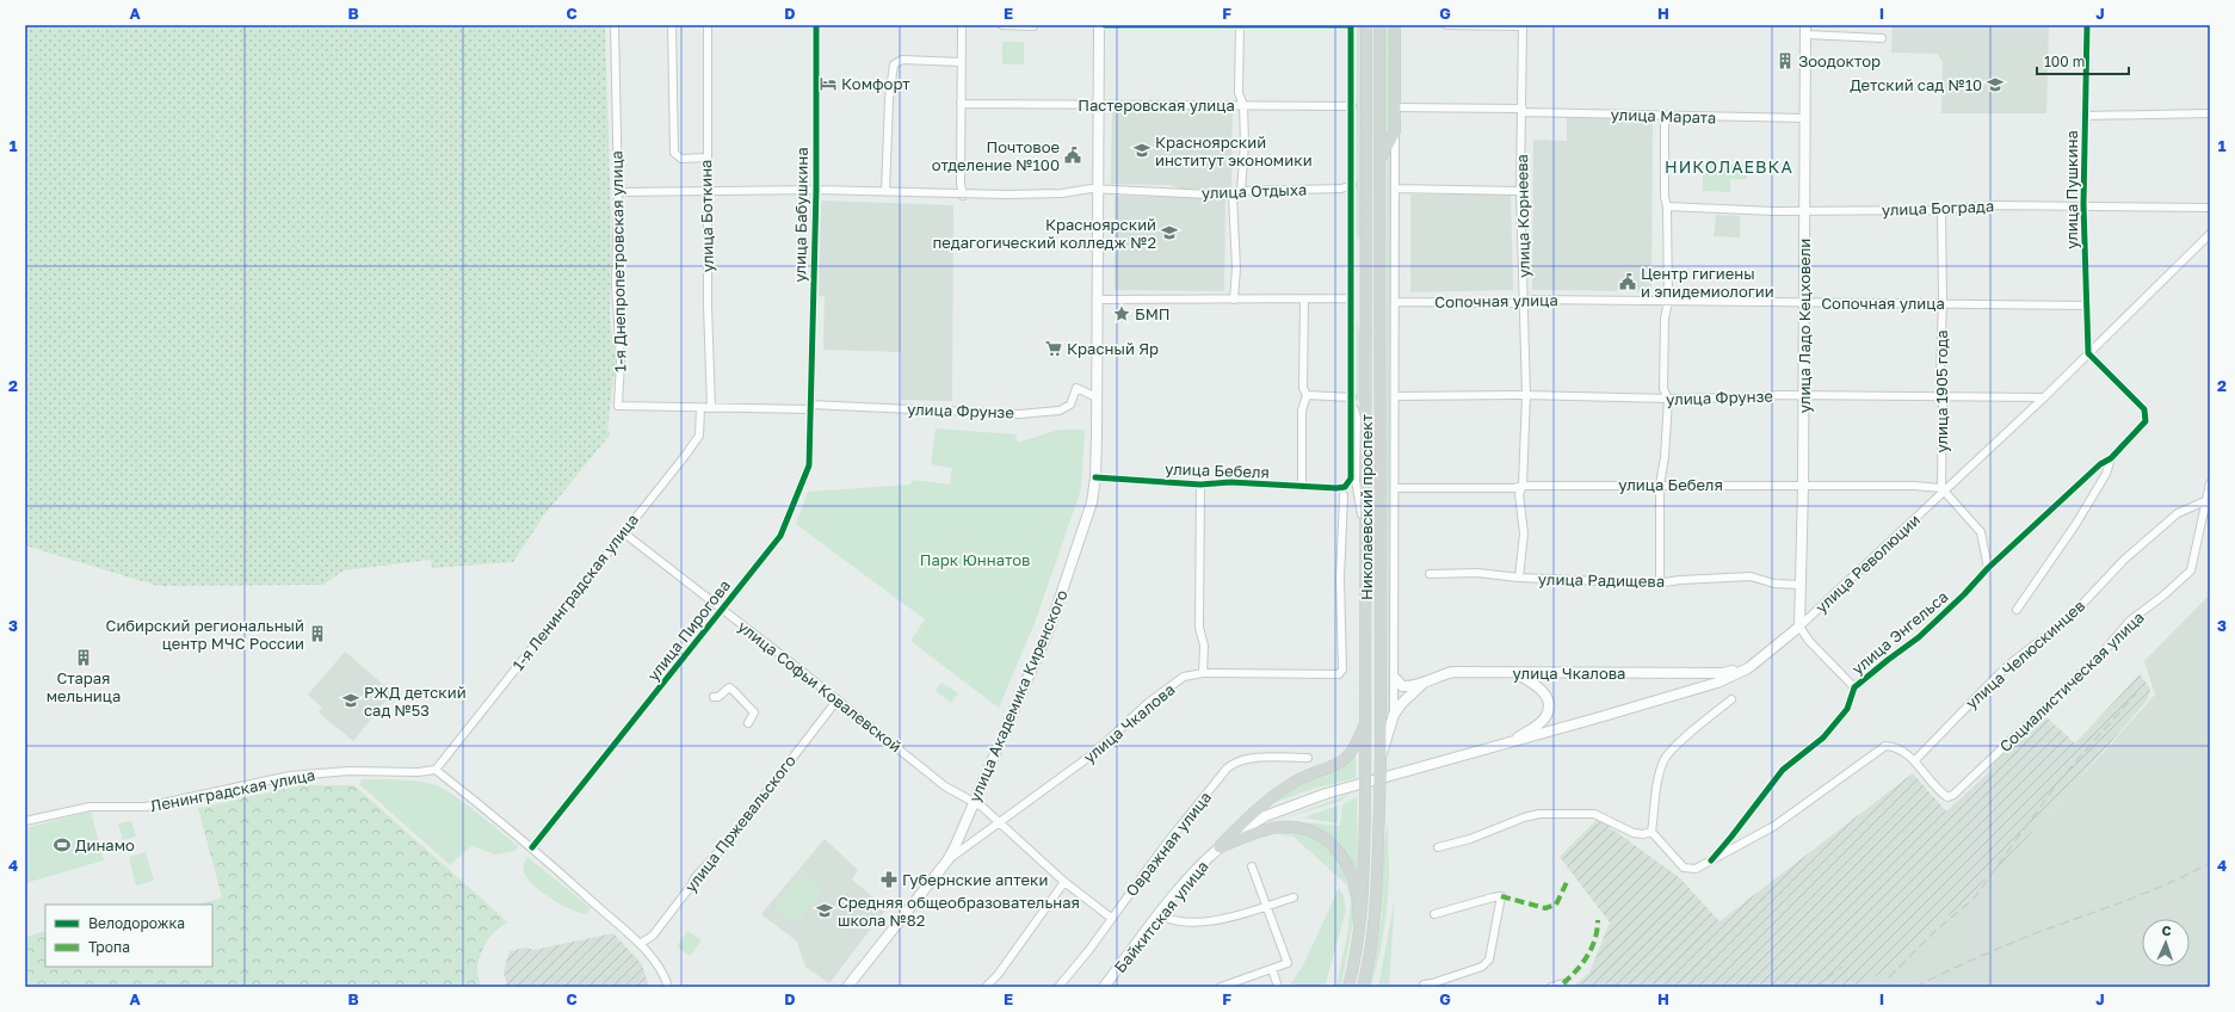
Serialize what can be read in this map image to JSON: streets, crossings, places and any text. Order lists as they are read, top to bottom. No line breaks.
{"streets":{"main road":["улица Ладо Кецховели","Николаевский проспект","улица Революции","улица Чкалова","улица Академика Киренского","Байкитская улица"],"street":["Пастеровская улица","улица Марата","улица Пушкина","улица Отдыха","улица Бограда","улица Бабушкина","улица Боткина","улица Корнеева","1-я Днепропетровская улица","Сопочная улица","улица 1905 года","улица Фрунзе","улица Бебеля","улица Радищева","1-я Ленинградская улица","улица Пирогова","улица Энгельса","улица Челюскинцев","Социалистическая улица","улица Софьи Ковалевской","Ленинградская улица","улица Пржевальского","Овражная улица"]},"crossings":[["Пастеровская улица","улица Академика Киренского"],["улица Марата","улица Корнеева"],["улица Марата","улица Ладо Кецховели"],["улица Пушкина","улица Бограда"],["улица Пушкина","Сопочная улица"],["улица Пушкина","улица Революции"],["улица Пушкина","улица Энгельса"],["улица Отдыха","улица Академика Киренского"],["улица Бограда","улица Ладо Кецховели"],["улица Бограда","улица 1905 года"],["улица Бабушкина","улица Фрунзе"],["улица Бабушкина","улица Пирогова"],["улица Боткина","1-я Днепропетровская улица"],["улица Боткина","улица Фрунзе"],["улица Корнеева","Сопочная улица"],["улица Корнеева","улица Фрунзе"],["улица Корнеева","улица Бебеля"],["улица Корнеева","улица Радищева"],["1-я Днепропетровская улица","улица Фрунзе"],["1-я Днепропетровская улица","1-я Ленинградская улица"],["Сопочная улица","улица Ладо Кецховели"],["Сопочная улица","улица 1905 года"],["улица Ладо Кецховели","улица Фрунзе"],["улица Ладо Кецховели","улица Бебеля"],["улица Ладо Кецховели","улица Революции"],["улица Ладо Кецховели","улица Радищева"],["улица 1905 года","улица Фрунзе"],["улица 1905 года","улица Бебеля"],["улица 1905 года","улица Революции"],["улица Фрунзе","улица Революции"],["улица Фрунзе","улица Пирогова"],["улица Фрунзе","улица Академика Киренского"],["улица Бебеля","улица Революции"],["улица Бебеля","улица Академика Киренского"],["улица Революции","улица Энгельса"],["улица Революции","улица Чкалова"],["улица Революции","Байкитская улица"],["1-я Ленинградская улица","улица Софьи Ковалевской"],["1-я Ленинградская улица","Ленинградская улица"],["улица Пирогова","улица Софьи Ковалевской"],["улица Челюскинцев","Социалистическая улица"],["улица Чкалова","улица Академика Киренского"],["улица Софьи Ковалевской","улица Академика Киренского"],["улица Софьи Ковалевской","улица Пржевальского"]],"districts":["НИКОЛАЕВКА"],"parks":["Парк Юннатов"],"places":{"building":["Зоодоктор","Сибирский региональный центр МЧС России","Старая мельница"],"hotel":["Комфорт"],"school or university":["Детский сад №10","Красноярский институт экономики","Красноярский педагогический колледж №2","РЖД детский сад №53","Средняя общеобразовательная школа №82"],"public building":["Почтовое отделение №100","Центр гигиены и эпидемиологии"],"place":["БМП"],"supermarket":["Красный Яр"],"sports":["Динамо"],"pharmacy":["Губернские аптеки"]},"legend":["Велодорожка","Тропа"],"scale_bar":"100 m","north":"top","grid":{"columns":["A","B","C","D","E","F","G","H","I","J"],"rows":["1","2","3","4"]}}
